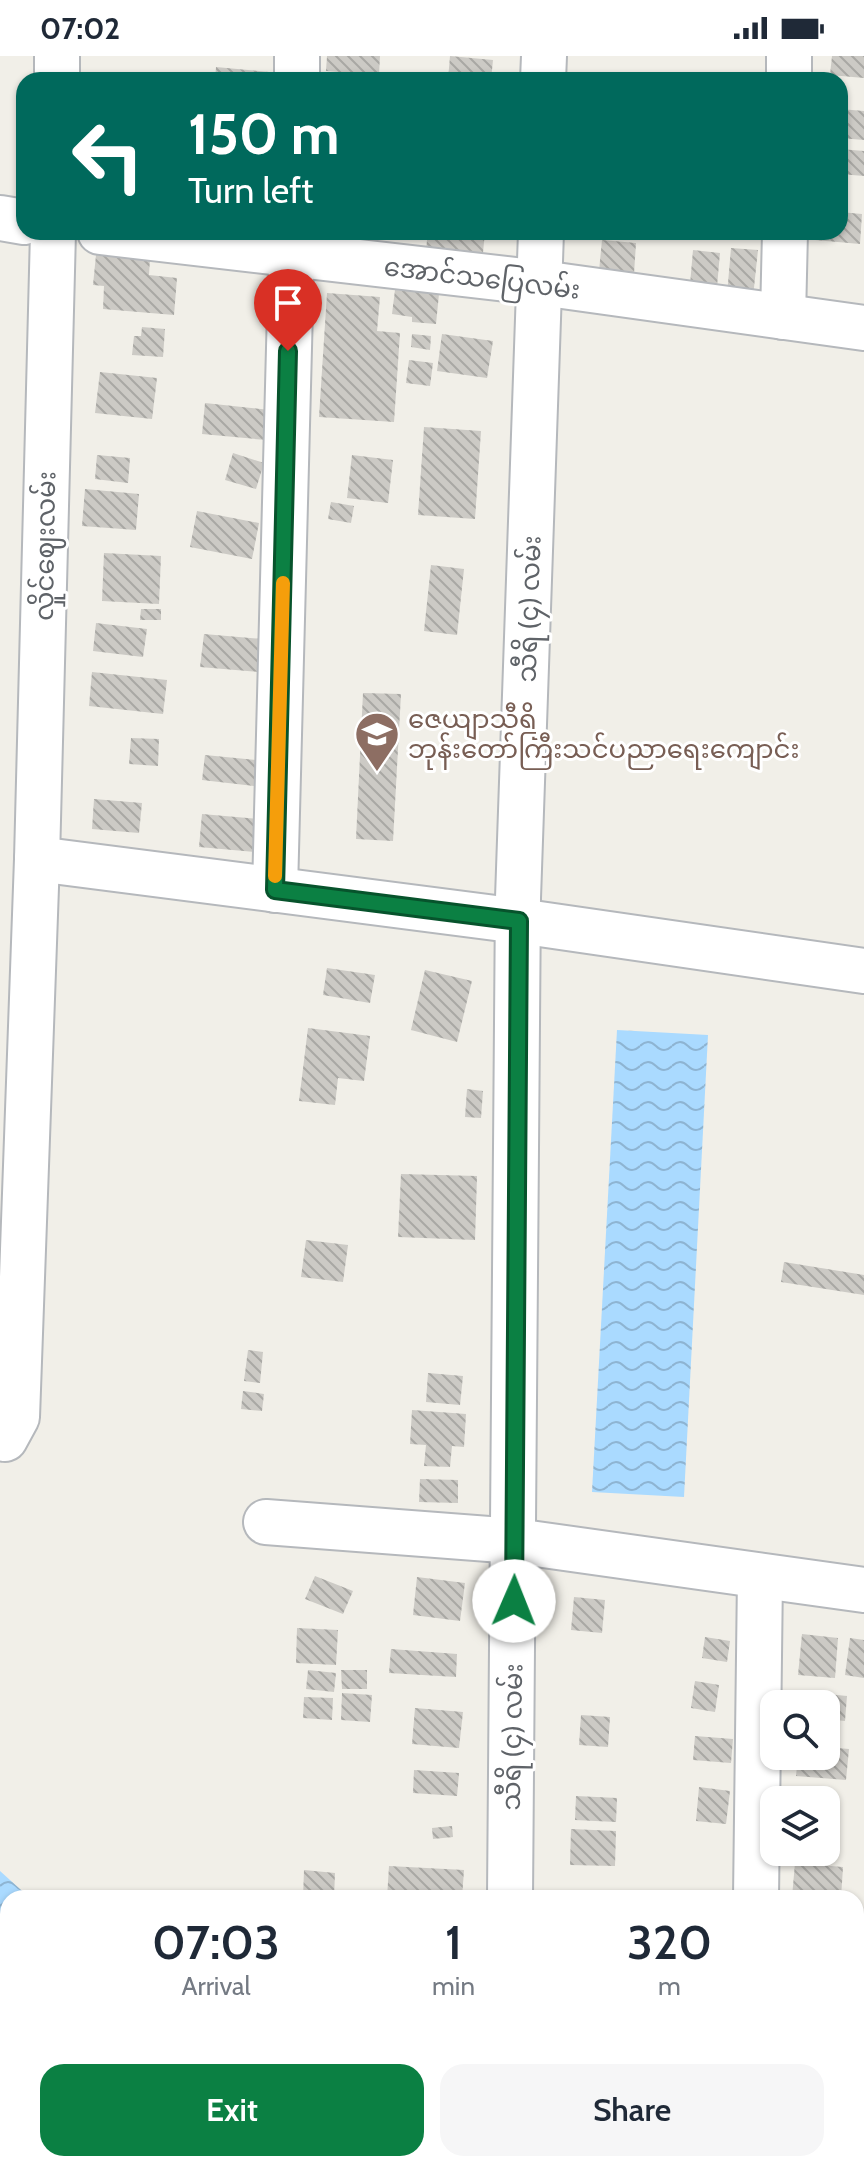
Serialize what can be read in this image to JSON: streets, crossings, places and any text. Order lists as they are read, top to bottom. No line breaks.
{"streets":{"street":["အောင်သပြေလမ်း","လှိုင်ဈေးလမ်း","သီရိ (၄) လမ်း"]},"crossings":[["အောင်သပြေလမ်း","သီရိ (၄) လမ်း"]],"places":{"school or university":["ဇေယျာသီရိ ဘုန်းတော်ကြီးသင်ပညာရေးကျောင်း"]},"page":{"status":"07:02","turn":["150 m","Turn left"],"eta":["07:03","Arrival","1","min","320","m"],"buttons":["Exit","Share"]}}
